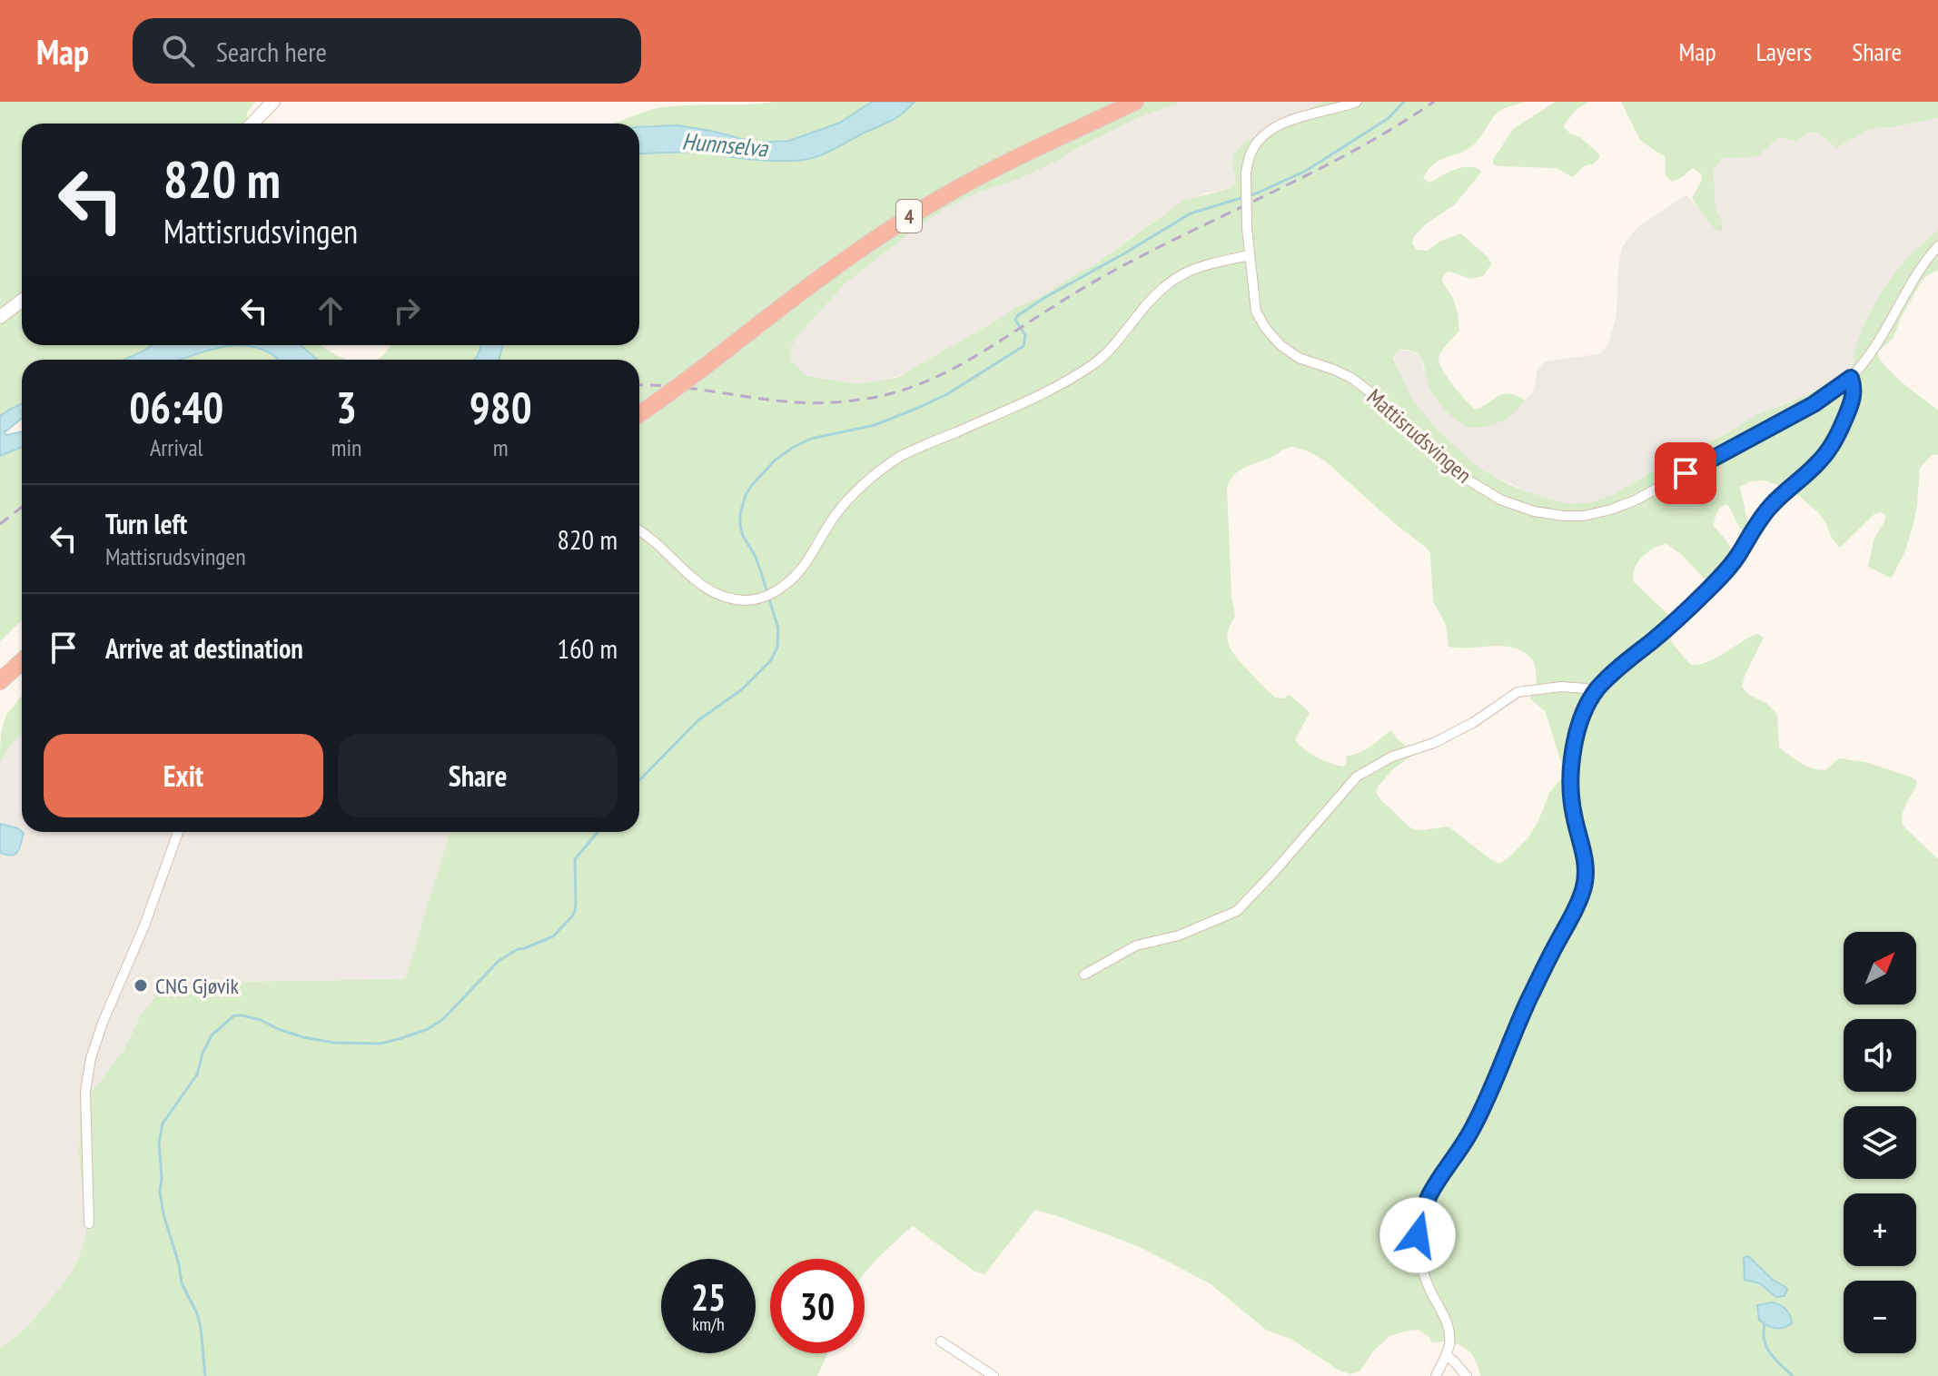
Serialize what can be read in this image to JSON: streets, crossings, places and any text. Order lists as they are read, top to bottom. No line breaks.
{"streets":{"highway":["4"],"street":["Mattisrudsvingen"]},"water":["Hunnselva"],"places":["CNG Gjøvik"],"north":"top right","page":{"header":"Map","search":"Search here","nav":["Map","Layers","Share"],"turn":["820 m","Mattisrudsvingen"],"eta":["06:40","Arrival","3","min","980","m"],"list":[{"name":"Turn left","note":"Mattisrudsvingen","value":"820 m"},{"name":"Arrive at destination","value":"160 m"}],"buttons":["Exit","Share"],"map_buttons":["+","−"],"speed":"25 km/h","limit":"30"}}
